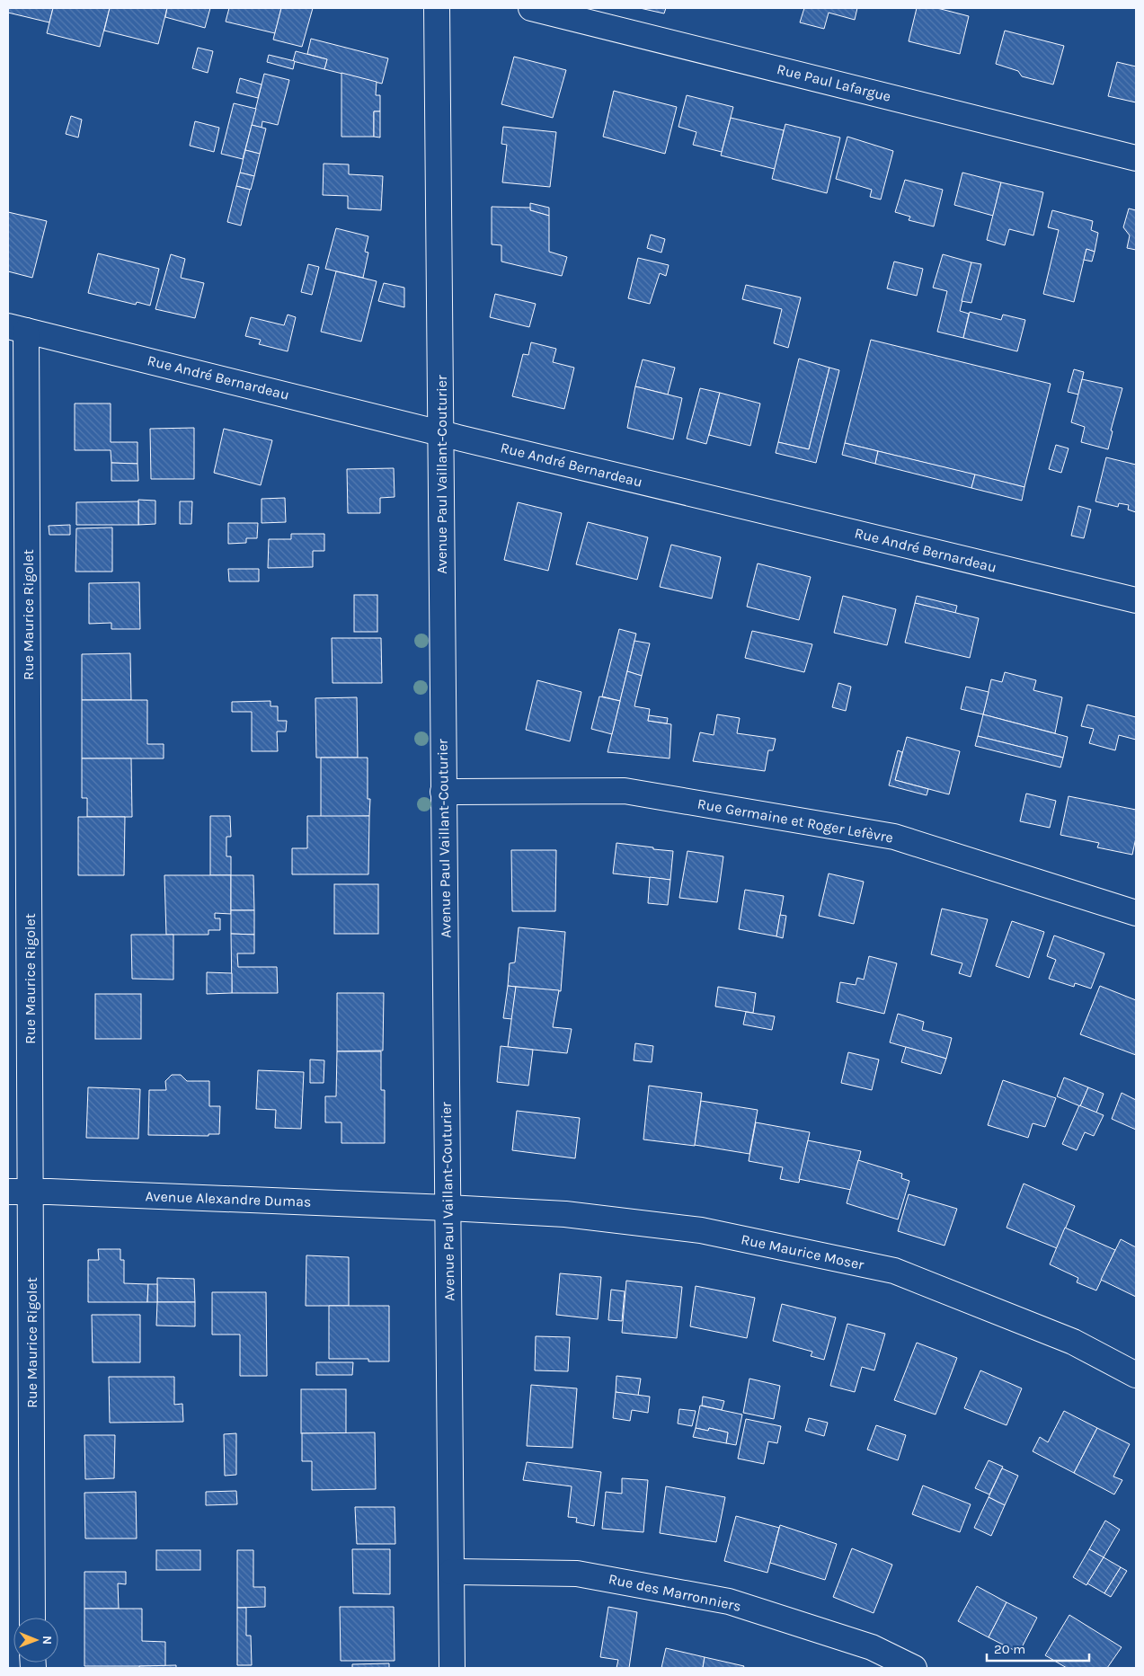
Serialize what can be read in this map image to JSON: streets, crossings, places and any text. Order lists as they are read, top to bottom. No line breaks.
{"streets":{"street":["Rue Paul Lafargue","Rue André Bernardeau","Avenue Paul Vaillant-Couturier","Rue Maurice Rigolet","Rue Germaine et Roger Lefèvre","Avenue Alexandre Dumas","Rue Maurice Moser","Rue des Marronniers"]},"crossings":[["Rue André Bernardeau","Avenue Paul Vaillant-Couturier"],["Rue André Bernardeau","Rue Maurice Rigolet"],["Avenue Paul Vaillant-Couturier","Rue Germaine et Roger Lefèvre"],["Avenue Paul Vaillant-Couturier","Avenue Alexandre Dumas"],["Avenue Paul Vaillant-Couturier","Rue Maurice Moser"],["Avenue Paul Vaillant-Couturier","Rue des Marronniers"],["Rue Maurice Rigolet","Avenue Alexandre Dumas"],["Avenue Alexandre Dumas","Rue Maurice Moser"]],"scale_bar":"20 m","north":"right"}
